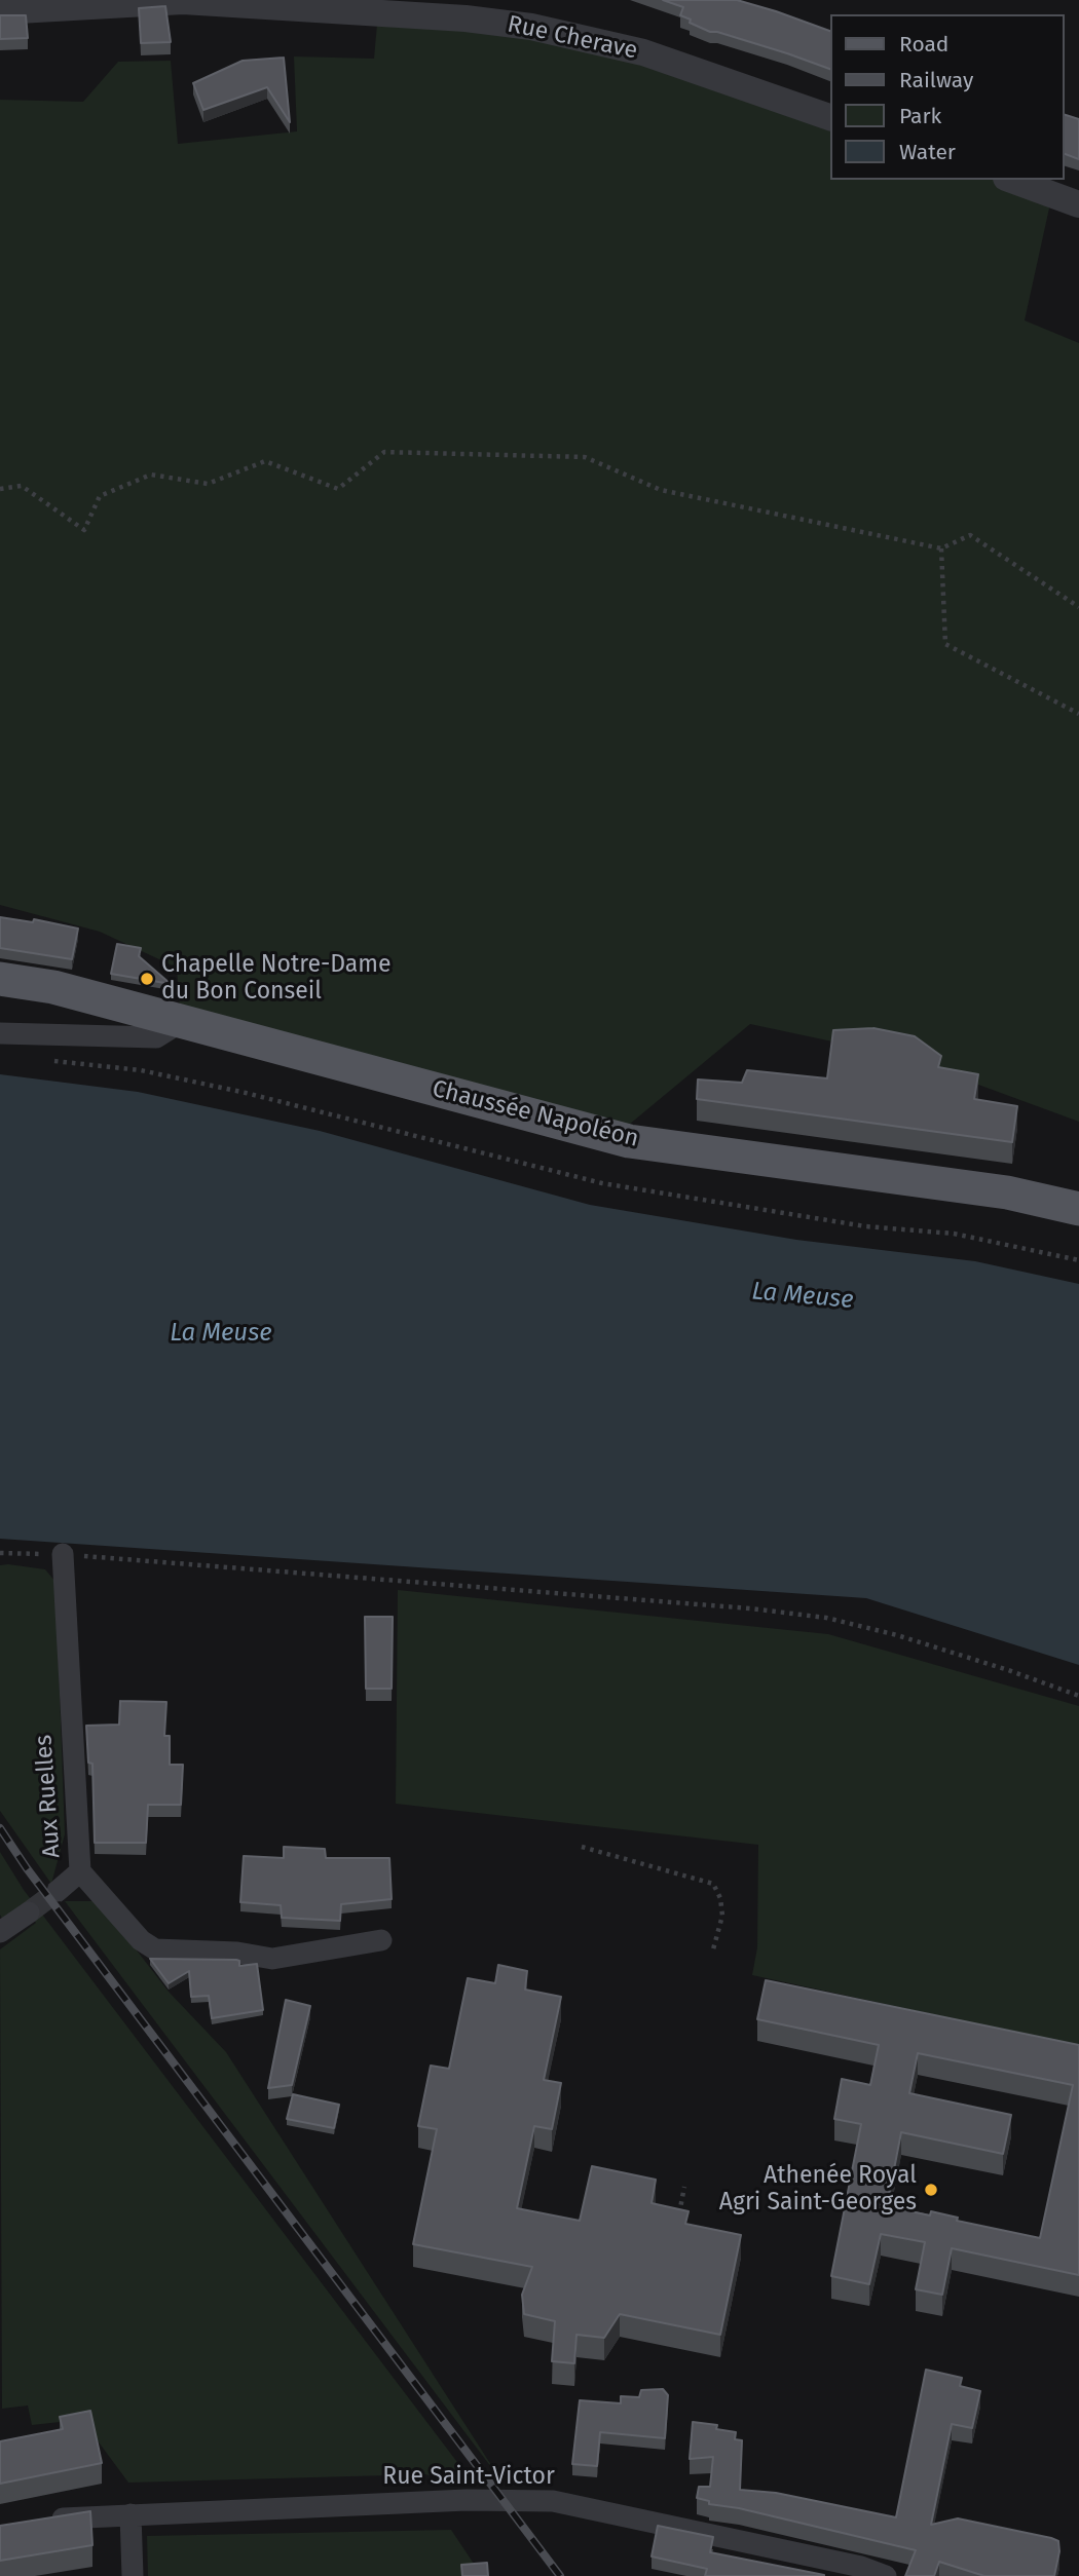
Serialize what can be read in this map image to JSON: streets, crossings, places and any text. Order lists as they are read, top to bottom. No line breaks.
{"streets":{"main road":["Chaussée Napoléon"],"street":["Rue Cherave","Aux Ruelles","Rue Saint-Victor"]},"water":["La Meuse"],"places":["Chapelle Notre-Dame du Bon Conseil","Athenée Royal Agri Saint-Georges"],"legend":["Road","Railway","Park","Water"]}
